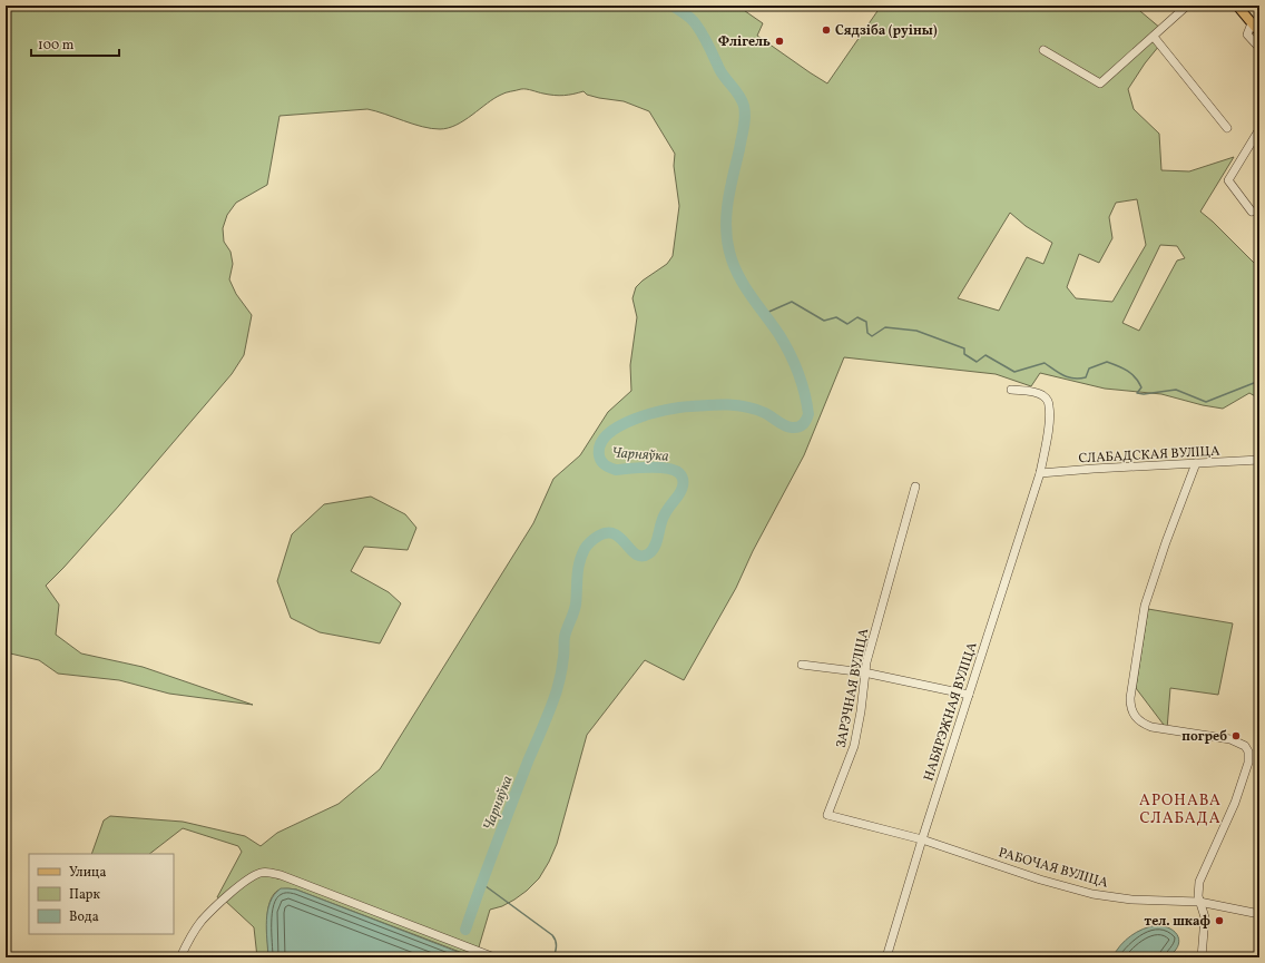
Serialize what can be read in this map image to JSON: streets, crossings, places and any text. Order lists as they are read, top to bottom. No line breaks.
{"streets":{"street":["СЛАБАДСКАЯ ВУЛІЦА","ЗАРЭЧНАЯ ВУЛІЦА","НАБЯРЭЖНАЯ ВУЛІЦА","РАБОЧАЯ ВУЛІЦА"]},"crossings":[["СЛАБАДСКАЯ ВУЛІЦА","НАБЯРЭЖНАЯ ВУЛІЦА"],["ЗАРЭЧНАЯ ВУЛІЦА","РАБОЧАЯ ВУЛІЦА"],["НАБЯРЭЖНАЯ ВУЛІЦА","РАБОЧАЯ ВУЛІЦА"]],"districts":["АРОНАВА СЛАБАДА"],"water":["Чарняўка"],"places":["Сядзіба (руіны)","Флігель","погреб","тел. шкаф"],"legend":["Улица","Парк","Вода"],"scale_bar":"100 m"}
